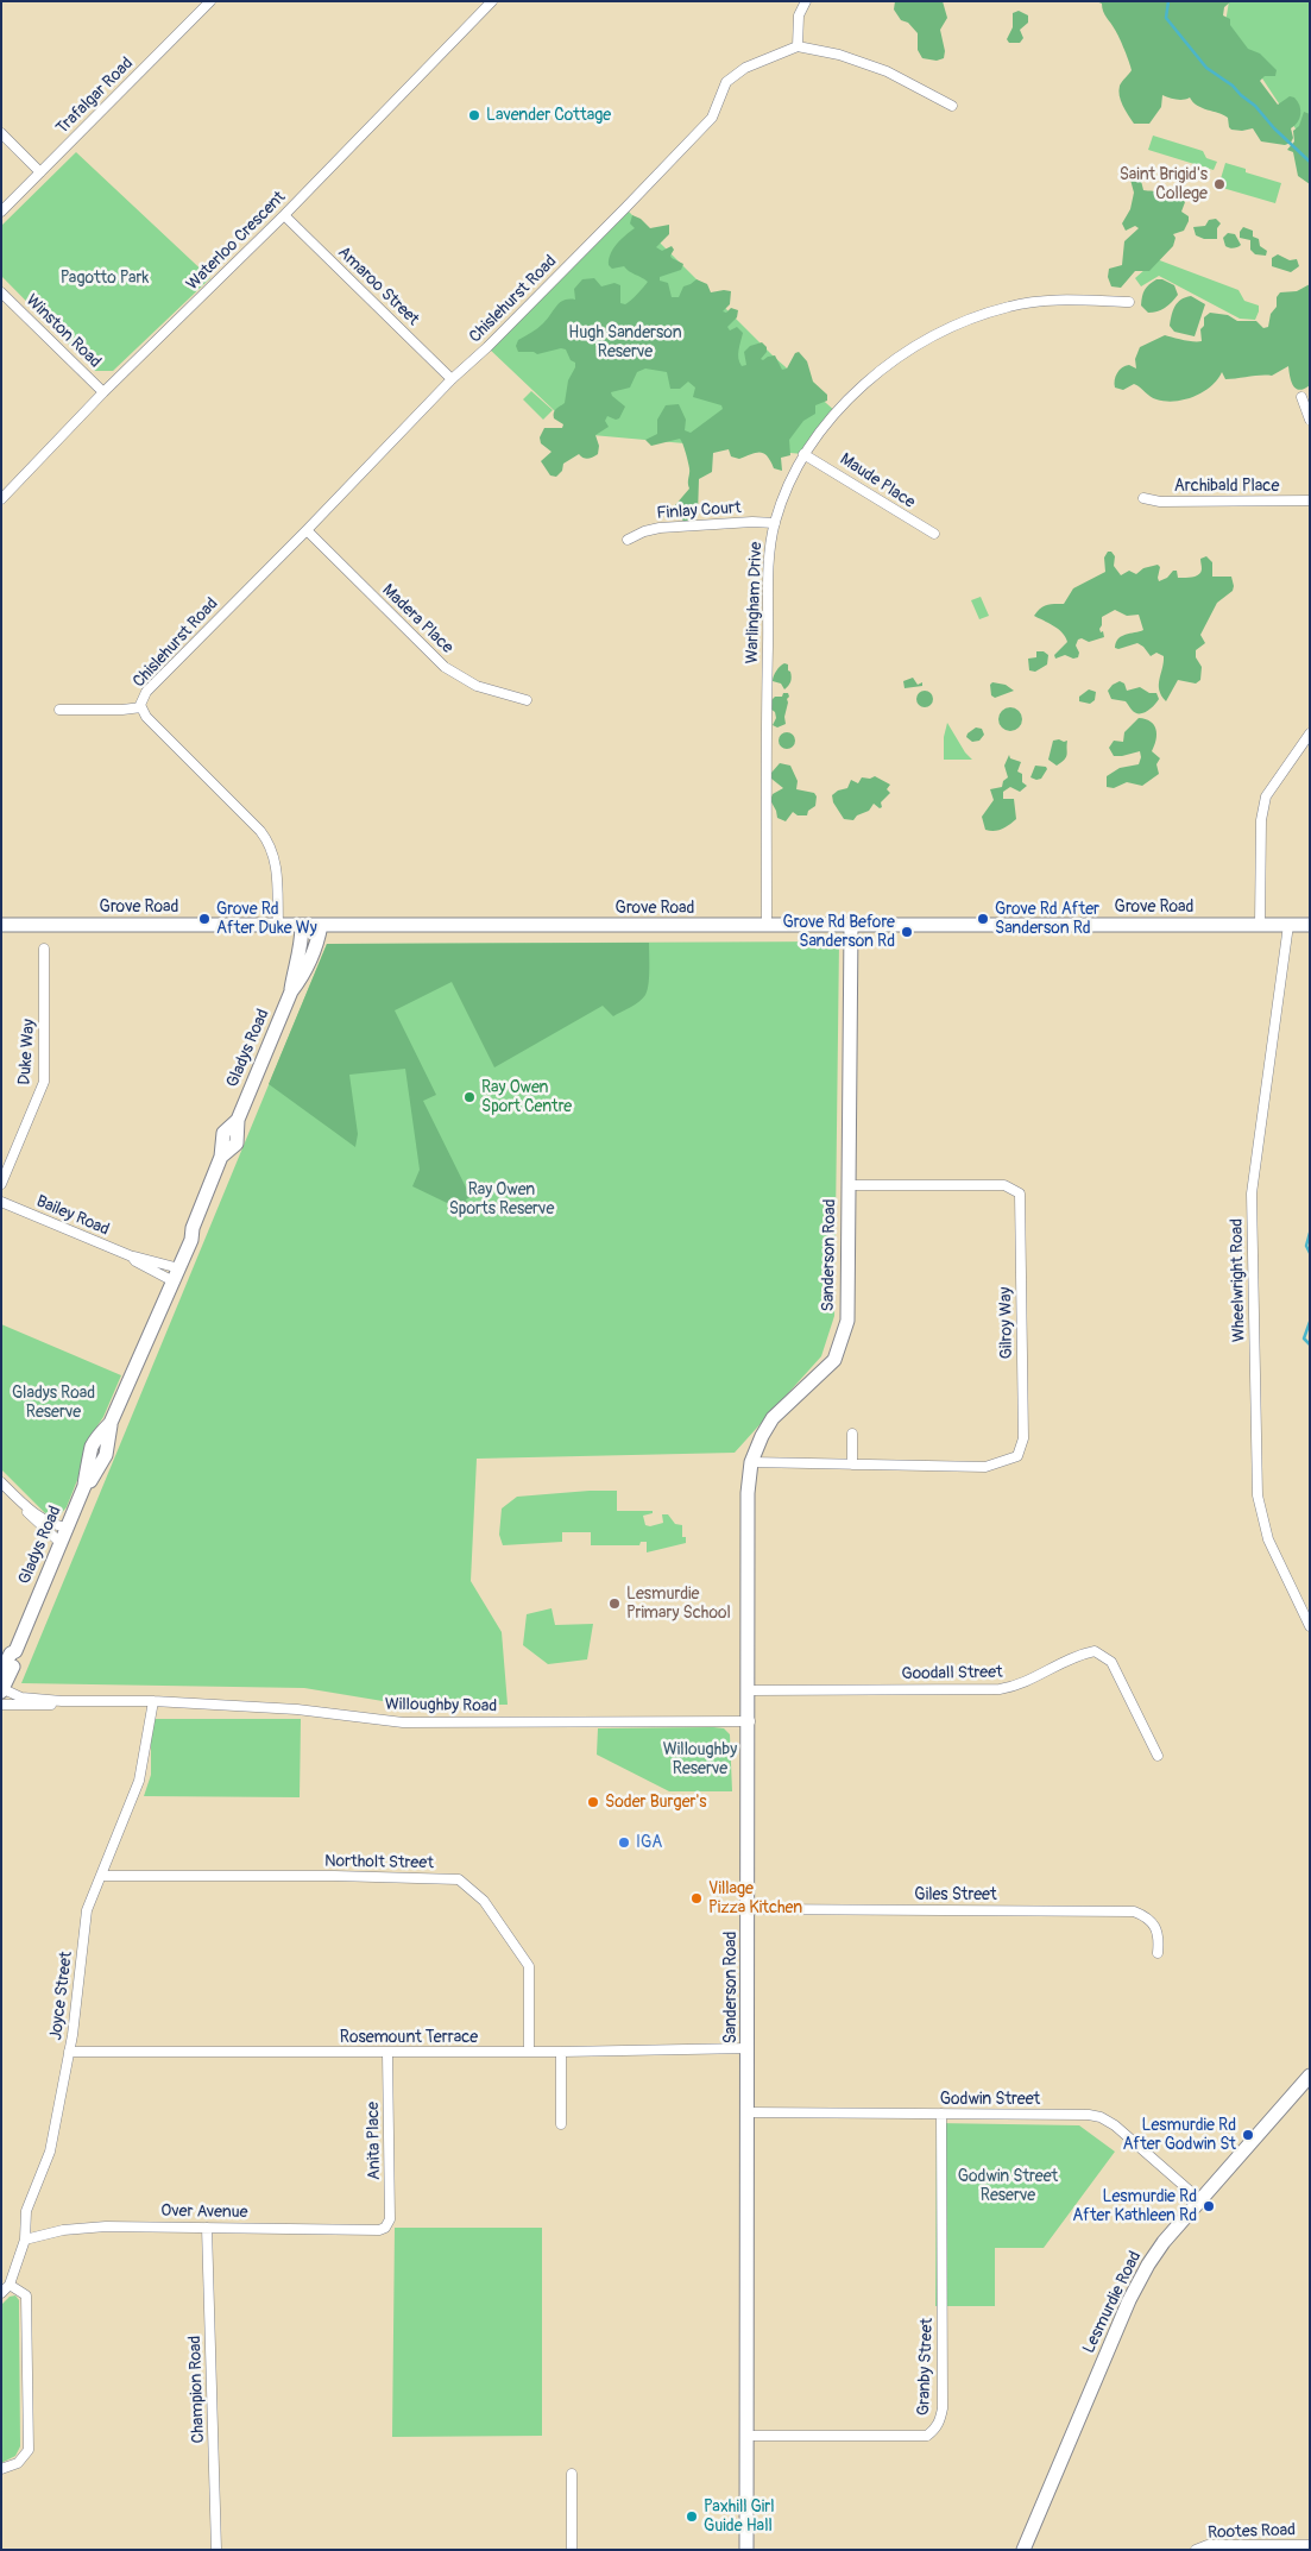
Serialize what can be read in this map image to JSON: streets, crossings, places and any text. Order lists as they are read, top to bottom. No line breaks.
{"streets":{"street":["Trafalgar Road","Waterloo Crescent","Amaroo Street","Chislehurst Road","Winston Road","Maude Place","Archibald Place","Finlay Court","Warlingham Drive","Madera Place","Grove Road","Gladys Road","Duke Way","Bailey Road","Sanderson Road","Wheelwright Road","Gilroy Way","Goodall Street","Willoughby Road","Northolt Street","Giles Street","Joyce Street","Rosemount Terrace","Godwin Street","Anita Place","Over Avenue","Lesmurdie Road","Granby Street","Champion Road","Rootes Road"]},"crossings":[["Waterloo Crescent","Amaroo Street"],["Waterloo Crescent","Winston Road"],["Amaroo Street","Chislehurst Road"],["Chislehurst Road","Madera Place"],["Chislehurst Road","Grove Road"],["Maude Place","Warlingham Drive"],["Finlay Court","Warlingham Drive"],["Warlingham Drive","Grove Road"],["Grove Road","Gladys Road"],["Grove Road","Sanderson Road"],["Grove Road","Wheelwright Road"],["Gladys Road","Bailey Road"],["Gladys Road","Willoughby Road"],["Sanderson Road","Gilroy Way"],["Sanderson Road","Goodall Street"],["Sanderson Road","Willoughby Road"],["Sanderson Road","Giles Street"],["Sanderson Road","Rosemount Terrace"],["Sanderson Road","Godwin Street"],["Sanderson Road","Granby Street"],["Willoughby Road","Joyce Street"],["Northolt Street","Joyce Street"],["Northolt Street","Rosemount Terrace"],["Joyce Street","Rosemount Terrace"],["Joyce Street","Over Avenue"],["Rosemount Terrace","Anita Place"],["Godwin Street","Lesmurdie Road"],["Godwin Street","Granby Street"],["Anita Place","Over Avenue"],["Over Avenue","Champion Road"]],"parks":["Pagotto Park","Hugh Sanderson Reserve","Ray Owen Sports Reserve","Gladys Road Reserve","Willoughby Reserve","Godwin Street Reserve"],"places":["Lavender Cottage","Saint Brigid's College","Grove Rd After Duke Wy","Grove Rd After Sanderson Rd","Grove Rd Before Sanderson Rd","Ray Owen Sport Centre","Lesmurdie Primary School","Soder Burger's","IGA","Village Pizza Kitchen","Lesmurdie Rd After Godwin St","Lesmurdie Rd After Kathleen Rd","Paxhill Girl Guide Hall"]}
